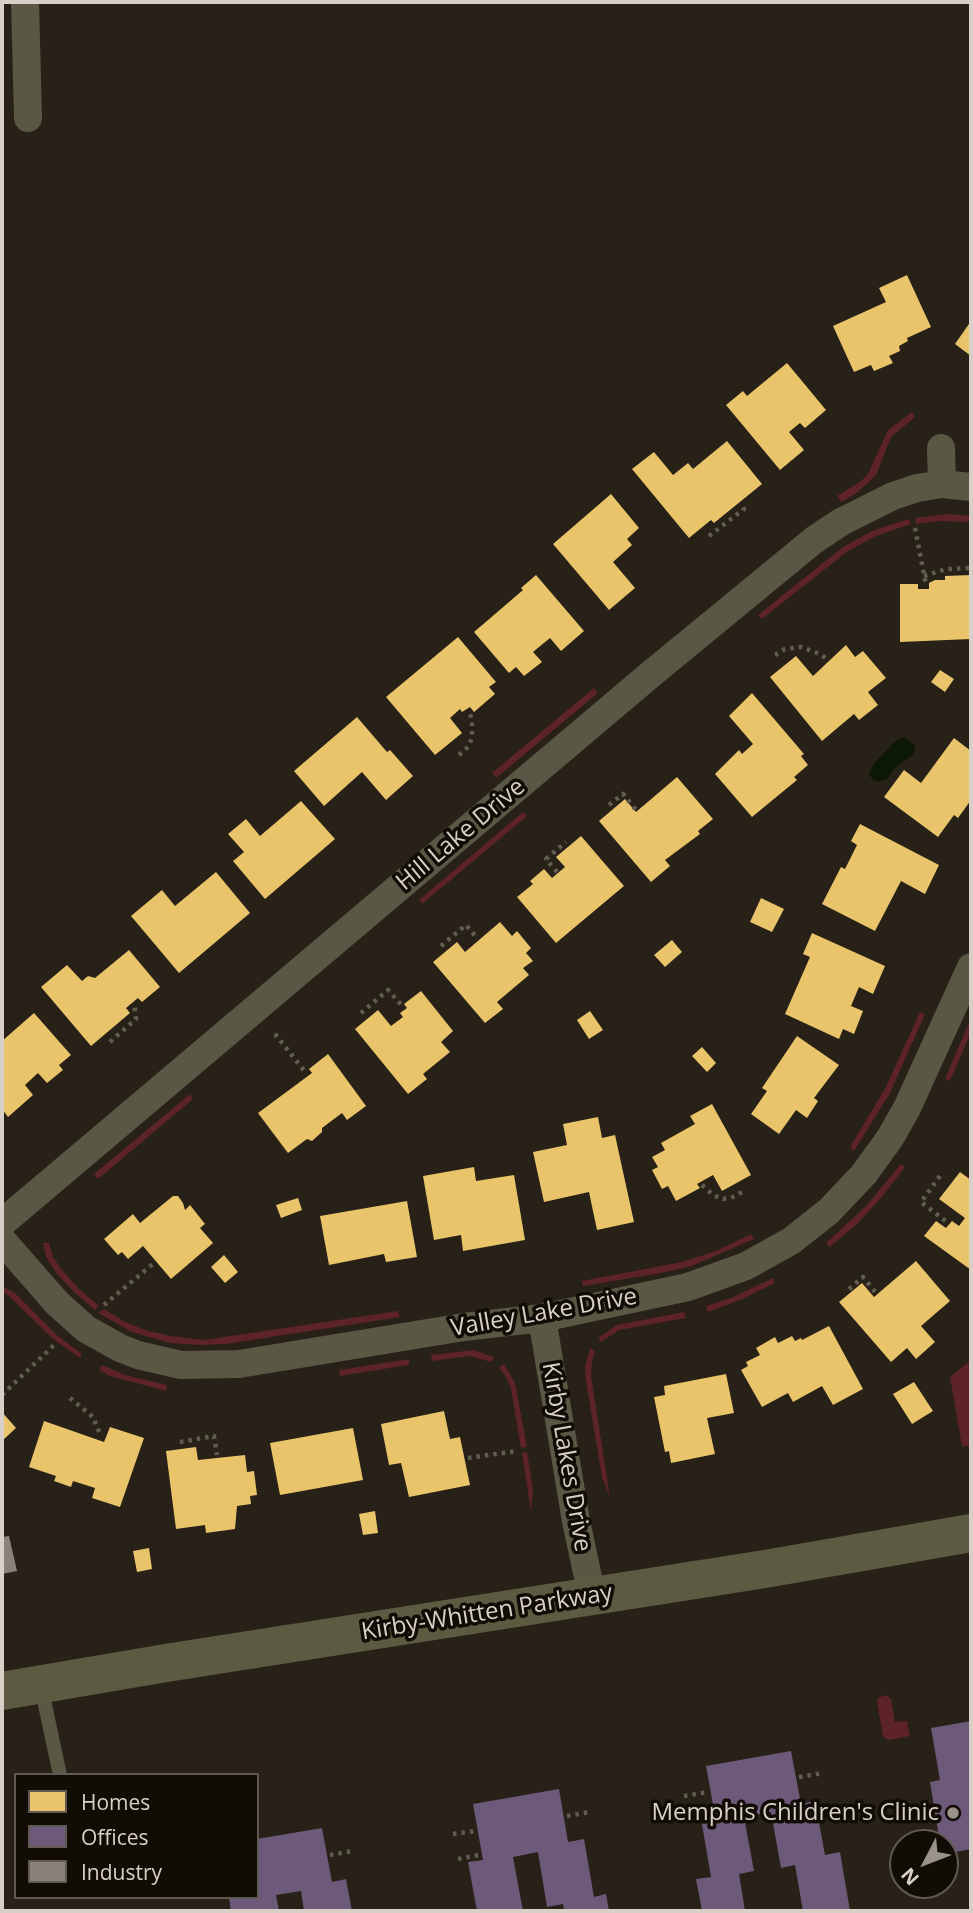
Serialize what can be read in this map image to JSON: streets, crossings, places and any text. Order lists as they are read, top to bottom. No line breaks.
{"streets":{"main road":["Kirby-Whitten Parkway"],"street":["Hill Lake Drive","Valley Lake Drive","Kirby Lakes Drive"]},"crossings":[["Valley Lake Drive","Kirby Lakes Drive"],["Kirby Lakes Drive","Kirby-Whitten Parkway"]],"places":["Memphis Children's Clinic"],"legend":["Homes","Offices","Industry"],"north":"bottom left"}
